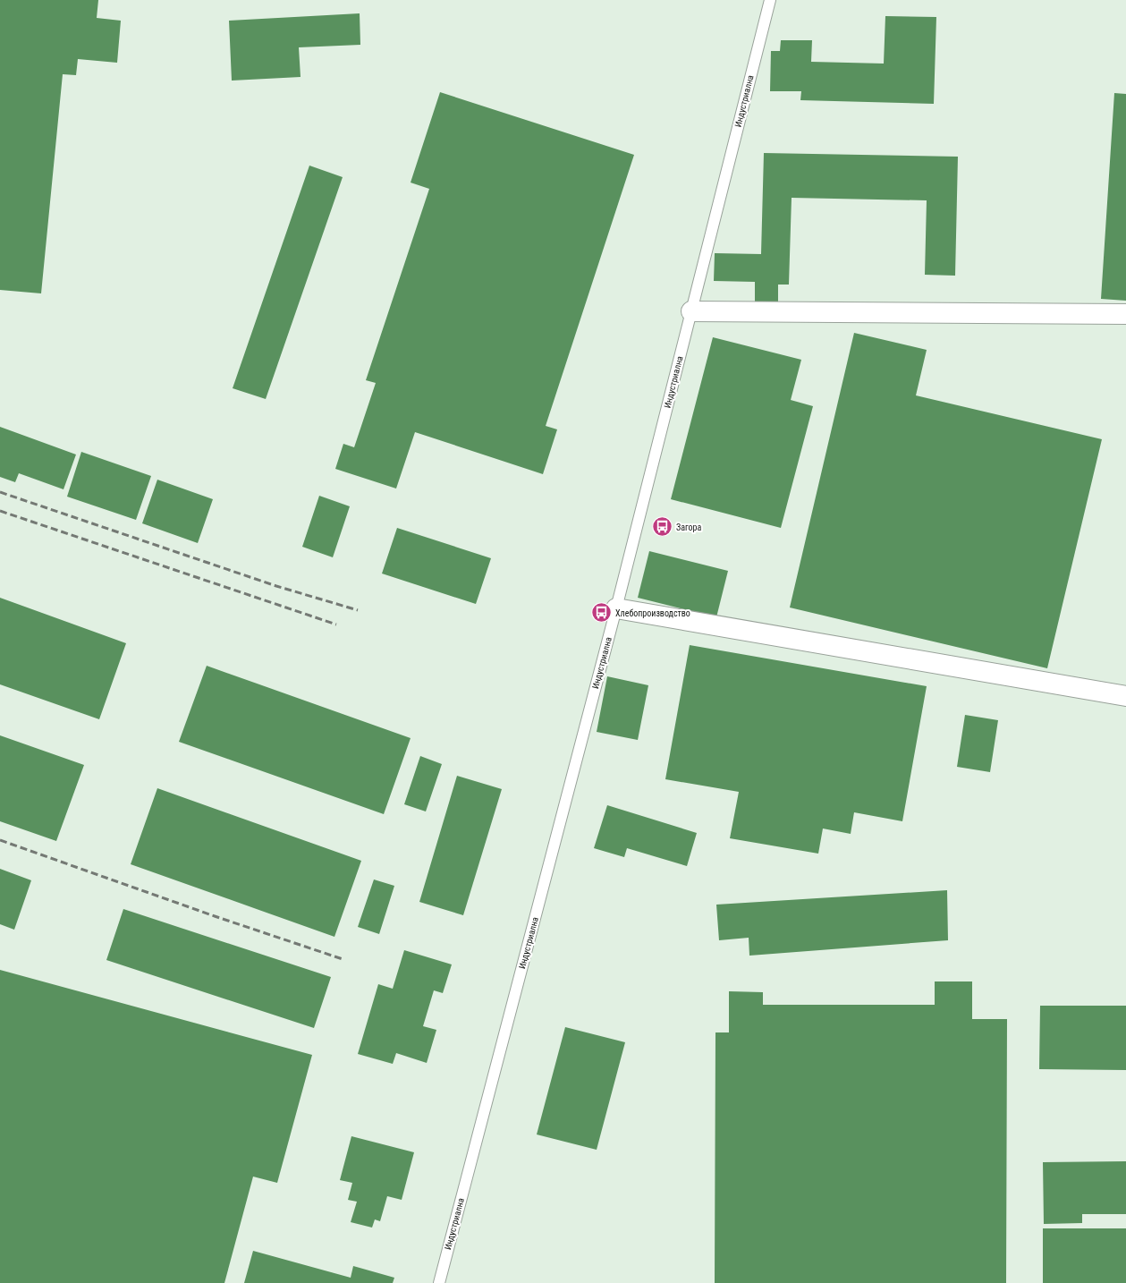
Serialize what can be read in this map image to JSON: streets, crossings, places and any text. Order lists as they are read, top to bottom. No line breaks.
{"streets":{"lane":["Индустриална"]},"places":{"bus stop":["Загора","Хлебопроизводство"]}}
